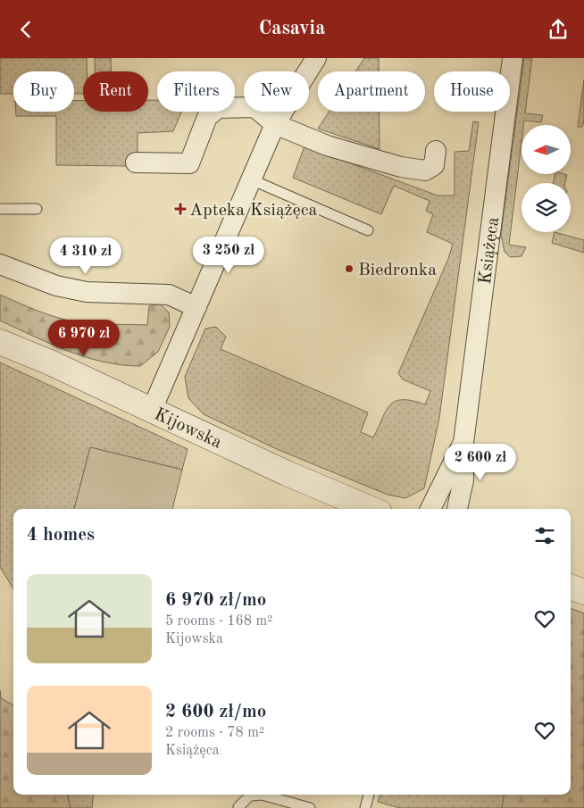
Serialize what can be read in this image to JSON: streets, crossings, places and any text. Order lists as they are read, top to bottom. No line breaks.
{"streets":{"street":["Książęca","Kijowska"]},"places":{"health":["Apteka Książęca"],"other":["Biedronka"]},"north":"left","page":{"header":"Casavia","chip":["Buy","Rent","Filters","New","Apartment","House"],"price":["3 250 zł","4 310 zł","6 970 zł","2 600 zł"],"heading":"4 homes","list":[{"name":"6 970 zł/mo","note":"5 rooms · 168 m² · Kijowska"},{"name":"2 600 zł/mo","note":"2 rooms · 78 m² · Książęca"}]}}
